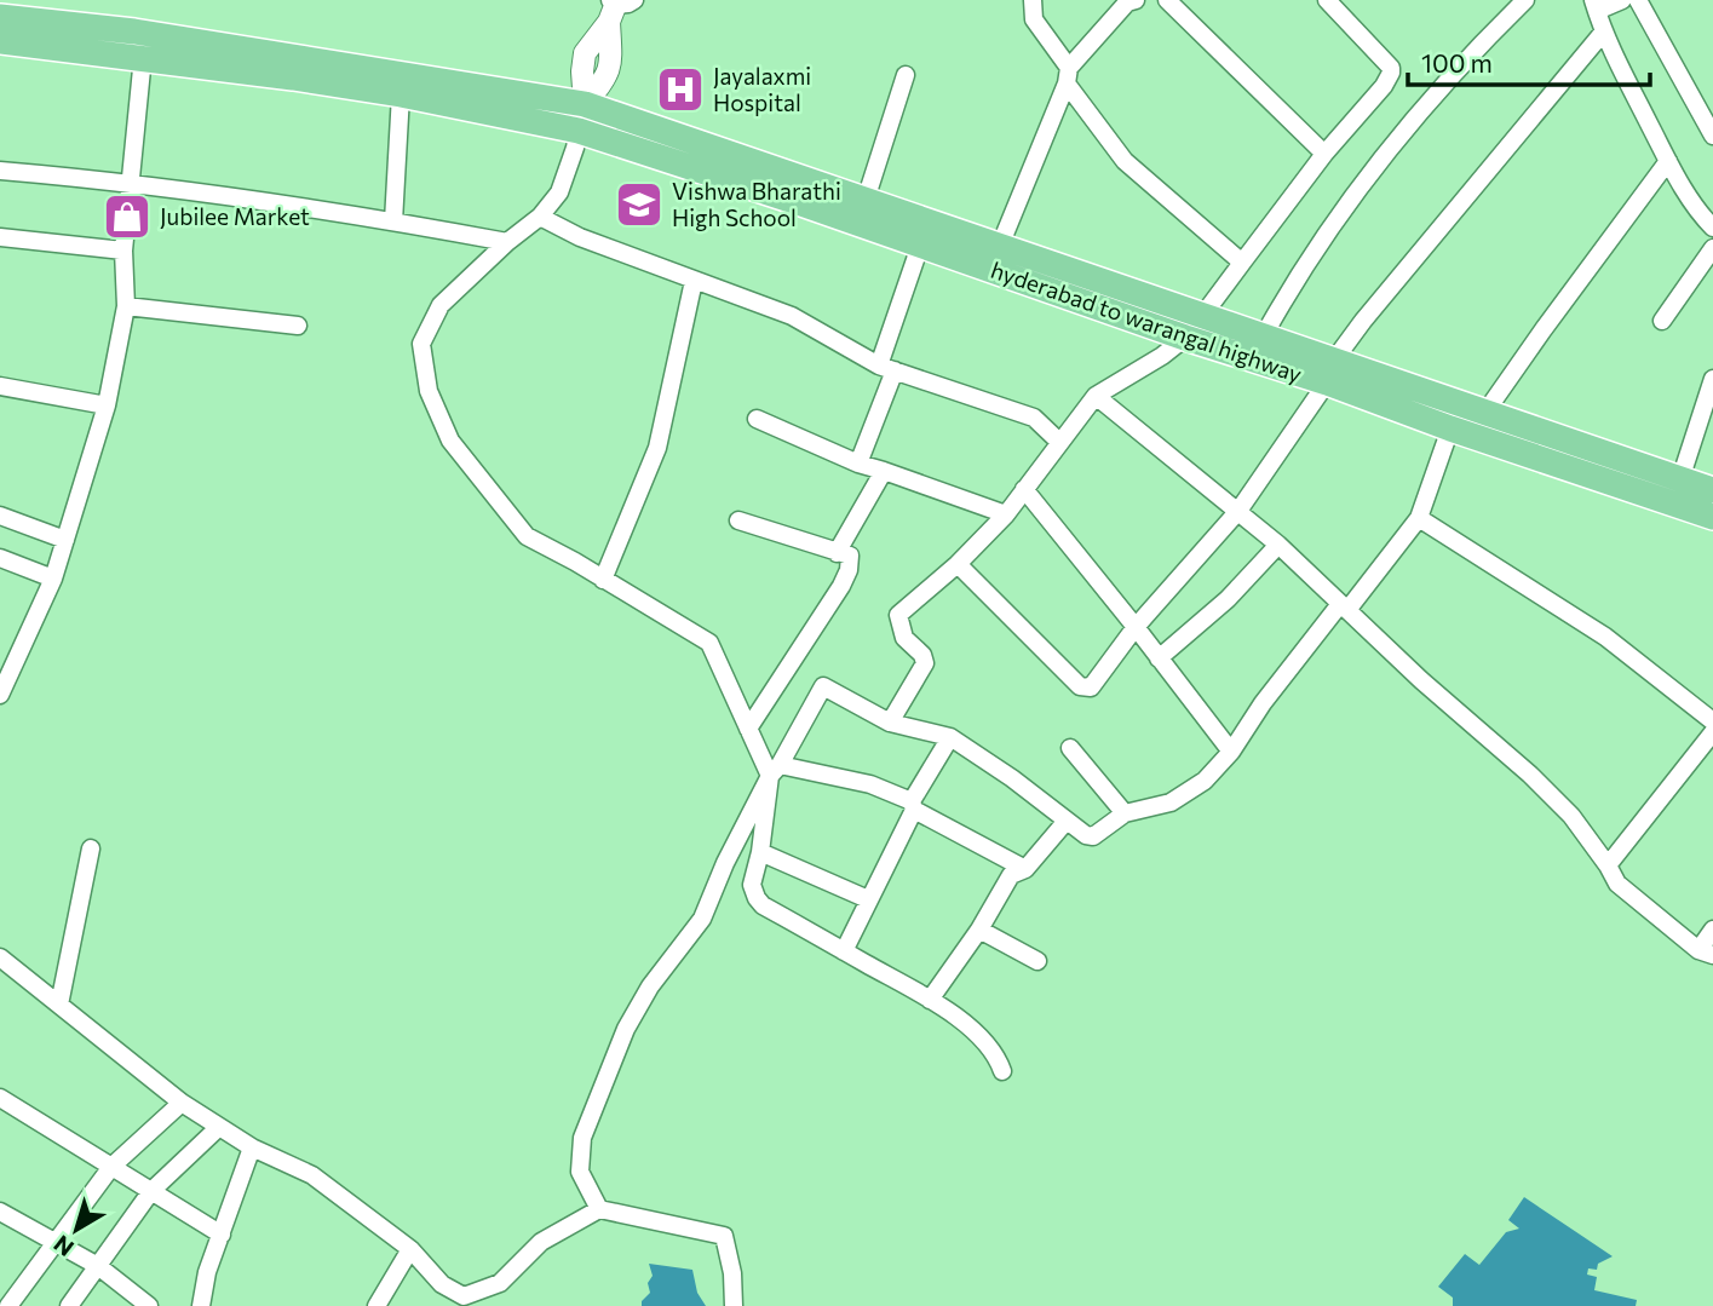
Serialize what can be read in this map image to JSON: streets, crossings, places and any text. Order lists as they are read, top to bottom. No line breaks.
{"streets":{"main road":["hyderabad to warangal highway"]},"places":{"hospital":["Jayalaxmi Hospital"],"school or university":["Vishwa Bharathi High School"],"shop":["Jubilee Market"]},"scale_bar":"100 m","north":"bottom left"}
